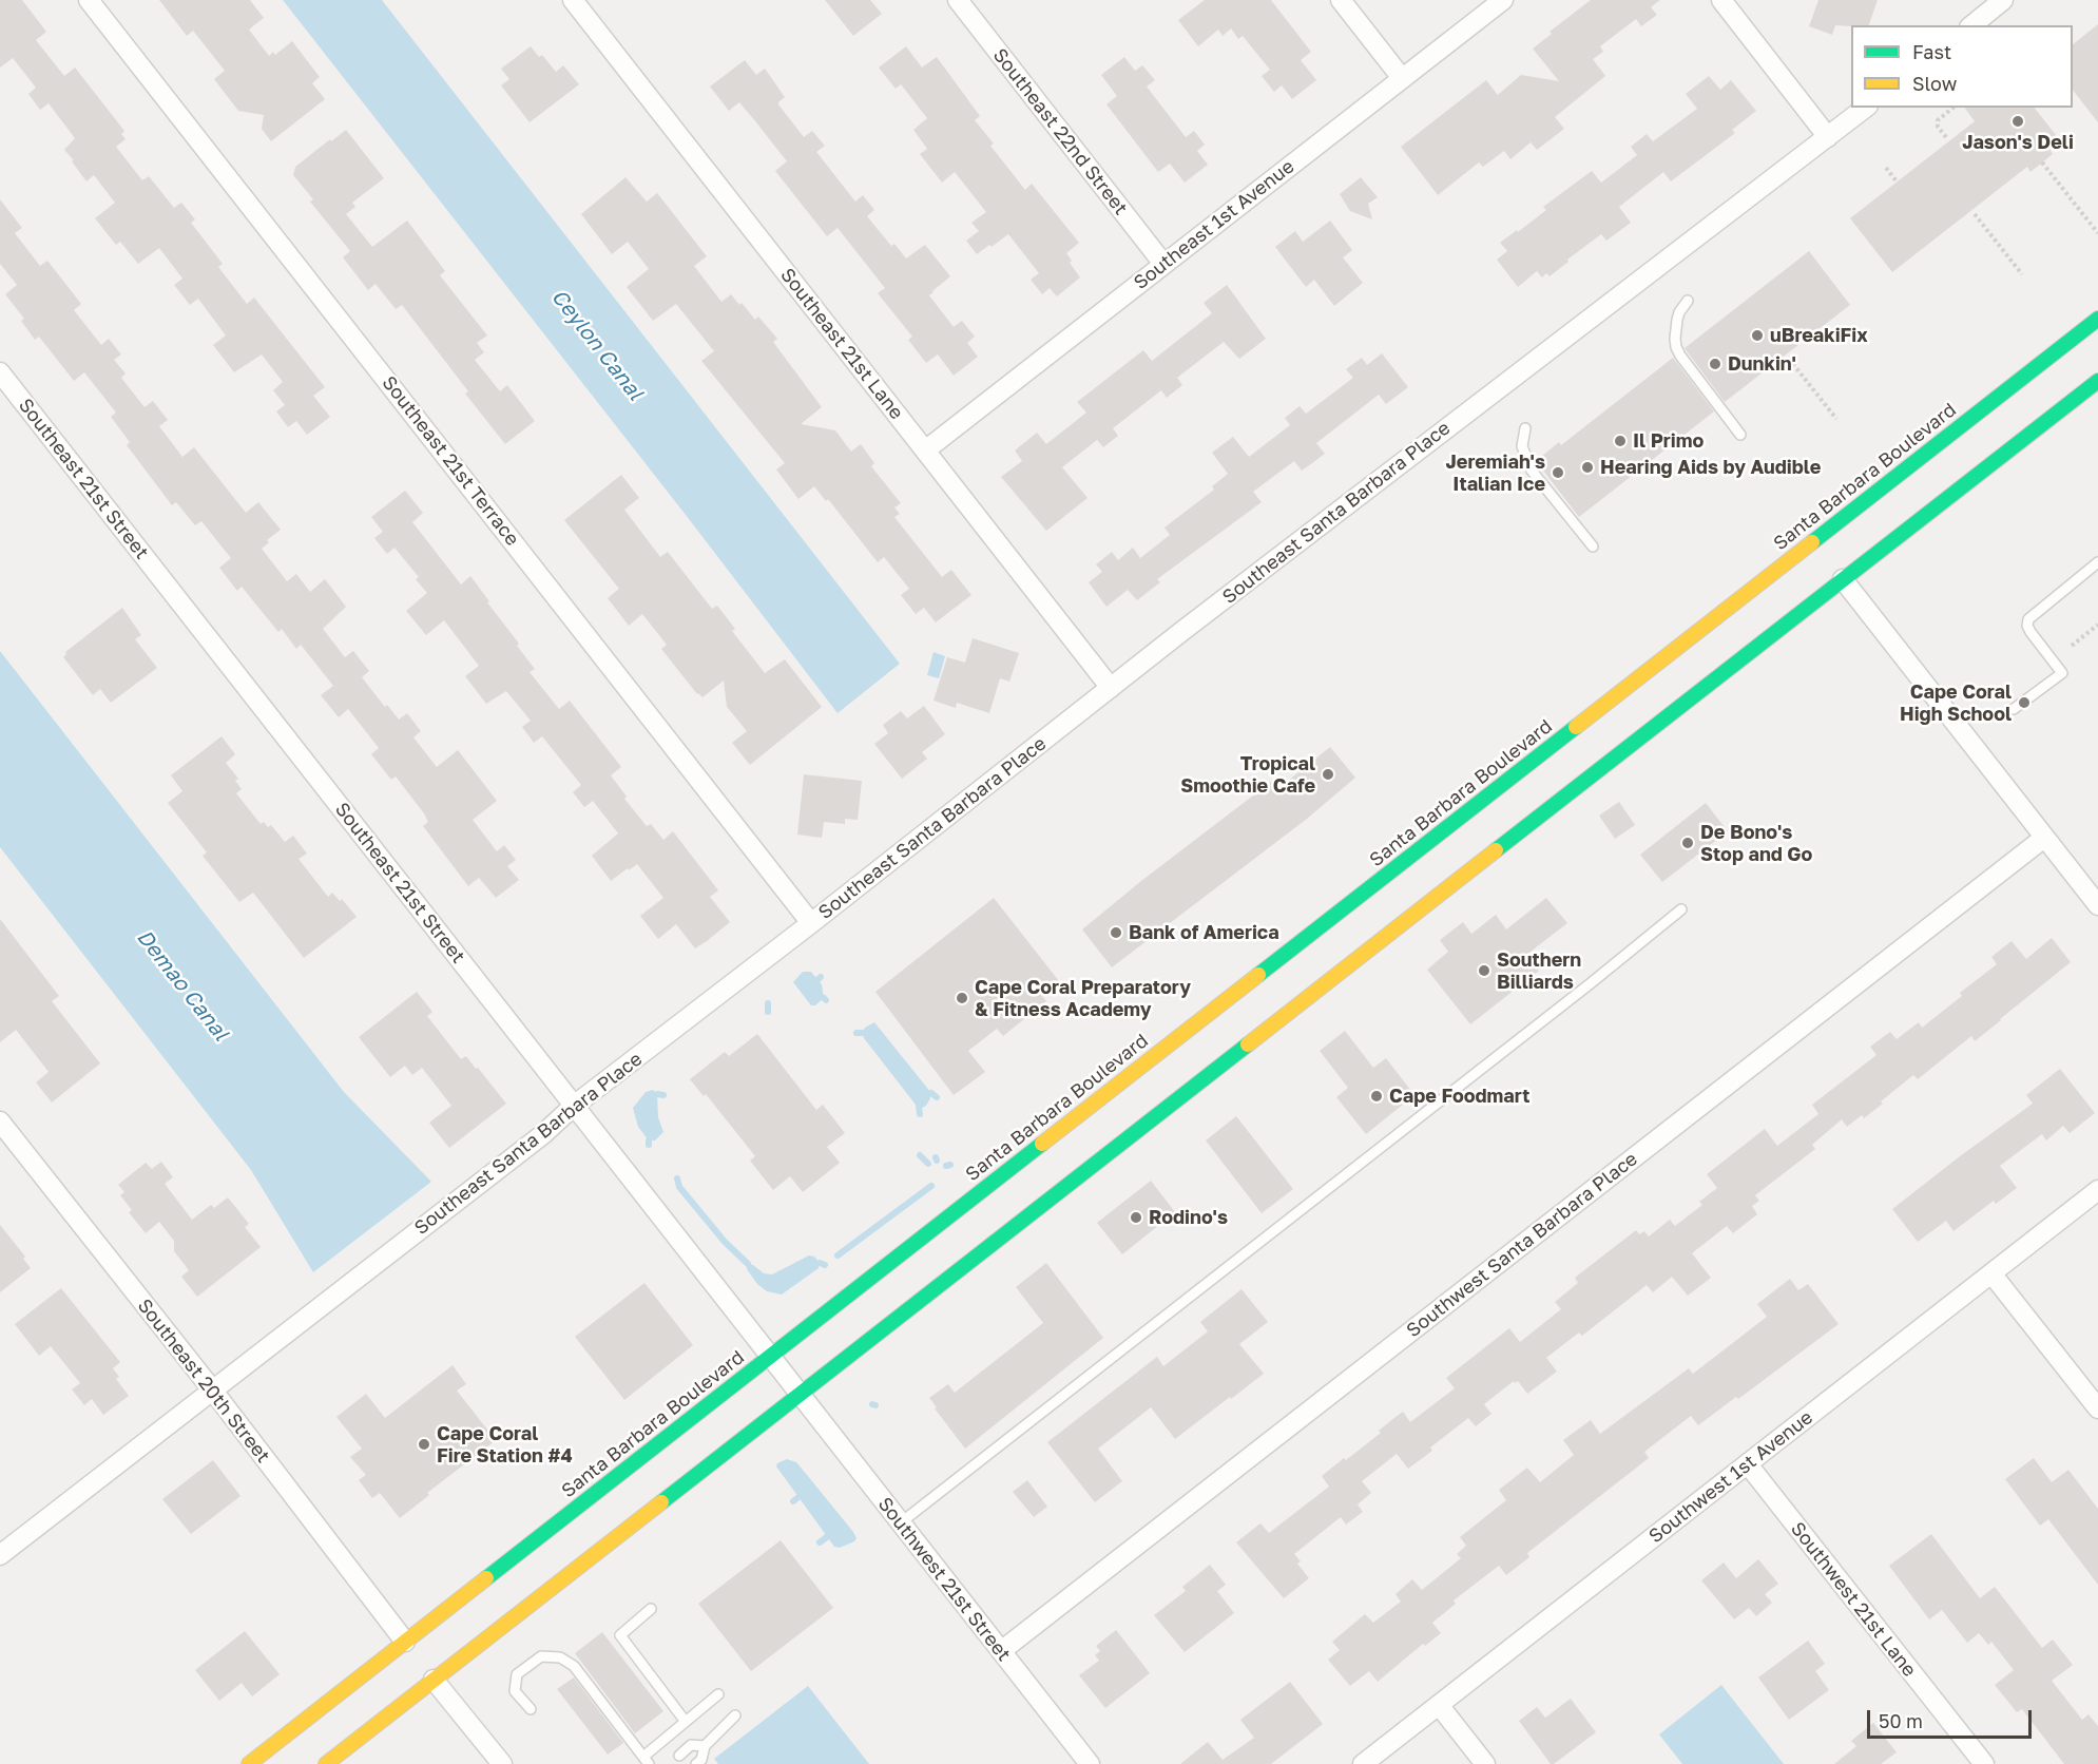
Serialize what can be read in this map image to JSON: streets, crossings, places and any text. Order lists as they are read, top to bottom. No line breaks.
{"streets":{"main road":["Santa Barbara Boulevard"],"street":["Southeast 22nd Street","Southeast 1st Avenue","Southeast 21st Lane","Southeast 21st Terrace","Southeast 21st Street","Southeast Santa Barbara Place","Southwest Santa Barbara Place","Southeast 20th Street","Southwest 1st Avenue","Southwest 21st Street","Southwest 21st Lane"]},"crossings":[["Southeast 22nd Street","Southeast 1st Avenue"],["Southeast 1st Avenue","Southeast 21st Lane"],["Southeast 21st Lane","Southeast Santa Barbara Place"],["Southeast 21st Terrace","Southeast Santa Barbara Place"],["Santa Barbara Boulevard","Southeast 21st Street"],["Santa Barbara Boulevard","Southeast 20th Street"],["Southeast 21st Street","Southeast Santa Barbara Place"],["Southeast 21st Street","Southwest 21st Street"],["Southeast Santa Barbara Place","Southeast 20th Street"],["Southwest Santa Barbara Place","Southwest 21st Street"],["Southwest 1st Avenue","Southwest 21st Lane"]],"water":["Ceylon Canal","Demao Canal"],"places":["Jason's Deli","uBreakiFix","Dunkin'","Il Primo","Hearing Aids by Audible","Jeremiah's Italian Ice","Cape Coral High School","Tropical Smoothie Cafe","De Bono's Stop and Go","Bank of America","Southern Billiards","Cape Coral Preparatory & Fitness Academy","Cape Foodmart","Rodino's","Cape Coral Fire Station #4"],"legend":["Fast","Slow"],"scale_bar":"50 m"}
